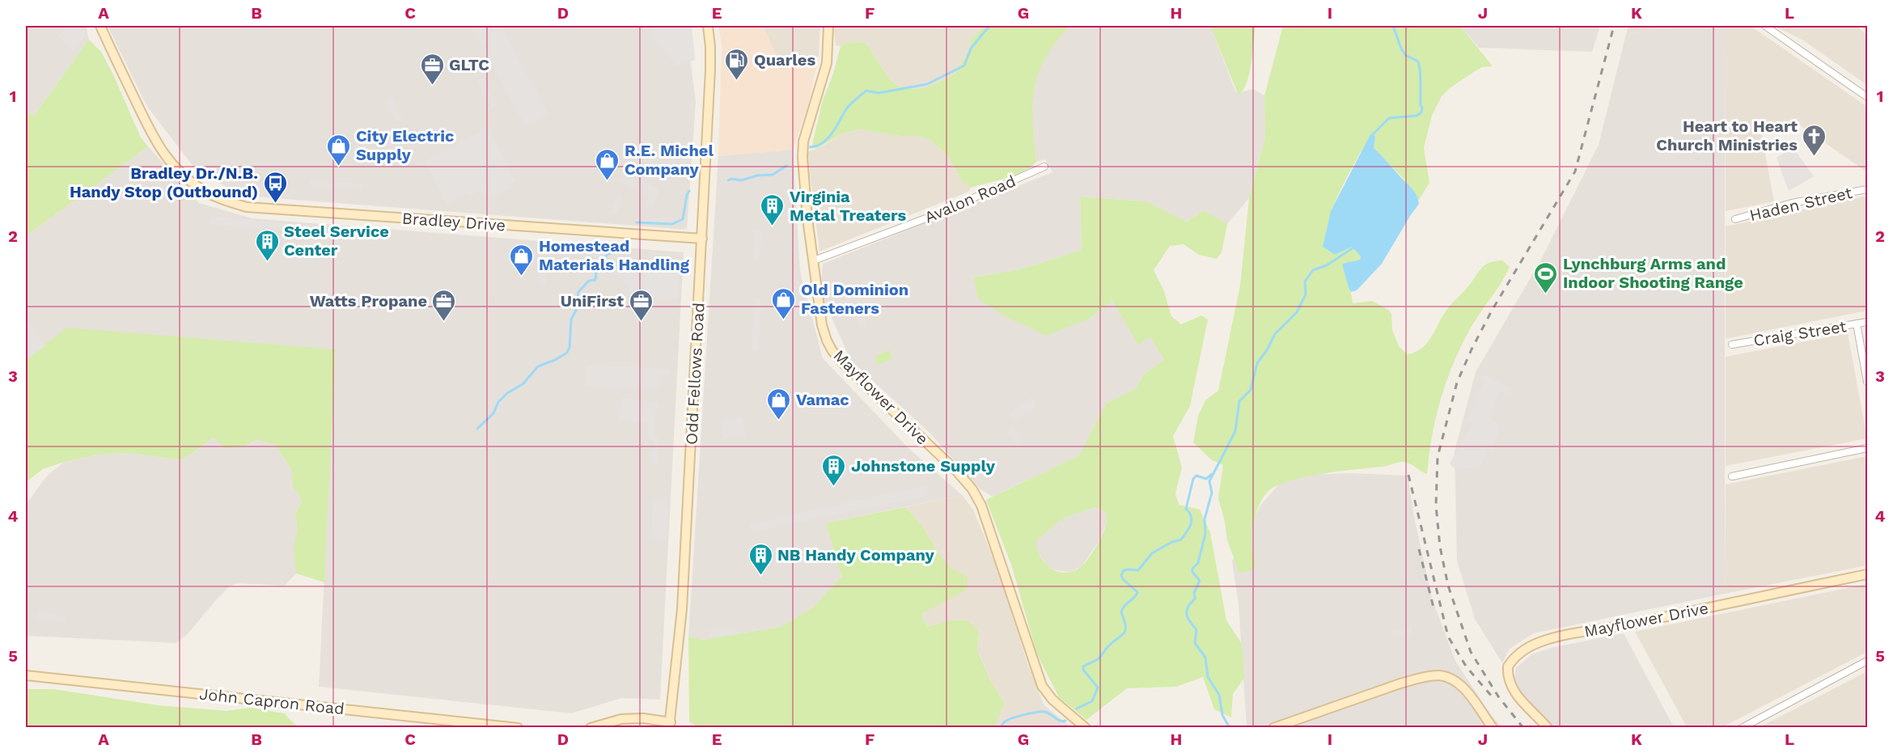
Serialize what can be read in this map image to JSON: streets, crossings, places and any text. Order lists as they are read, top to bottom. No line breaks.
{"streets":{"street":["Avalon Road","Haden Street","Bradley Drive","Craig Street","Odd Fellows Road","Mayflower Drive","John Capron Road"]},"crossings":[["Avalon Road","Mayflower Drive"],["Bradley Drive","Odd Fellows Road"]],"places":{"fuel station":["Quarles"],"office":["GLTC","Watts Propane","UniFirst"],"church":["Heart to Heart Church Ministries"],"shop":["City Electric Supply","R.E. Michel Company","Homestead Materials Handling","Old Dominion Fasteners","Vamac"],"bus stop":["Bradley Dr./N.B. Handy Stop (Outbound)"],"building":["Virginia Metal Treaters","Steel Service Center","Johnstone Supply","NB Handy Company"],"sports":["Lynchburg Arms and Indoor Shooting Range"]},"grid":{"columns":["A","B","C","D","E","F","G","H","I","J","K","L"],"rows":["1","2","3","4","5"]}}
